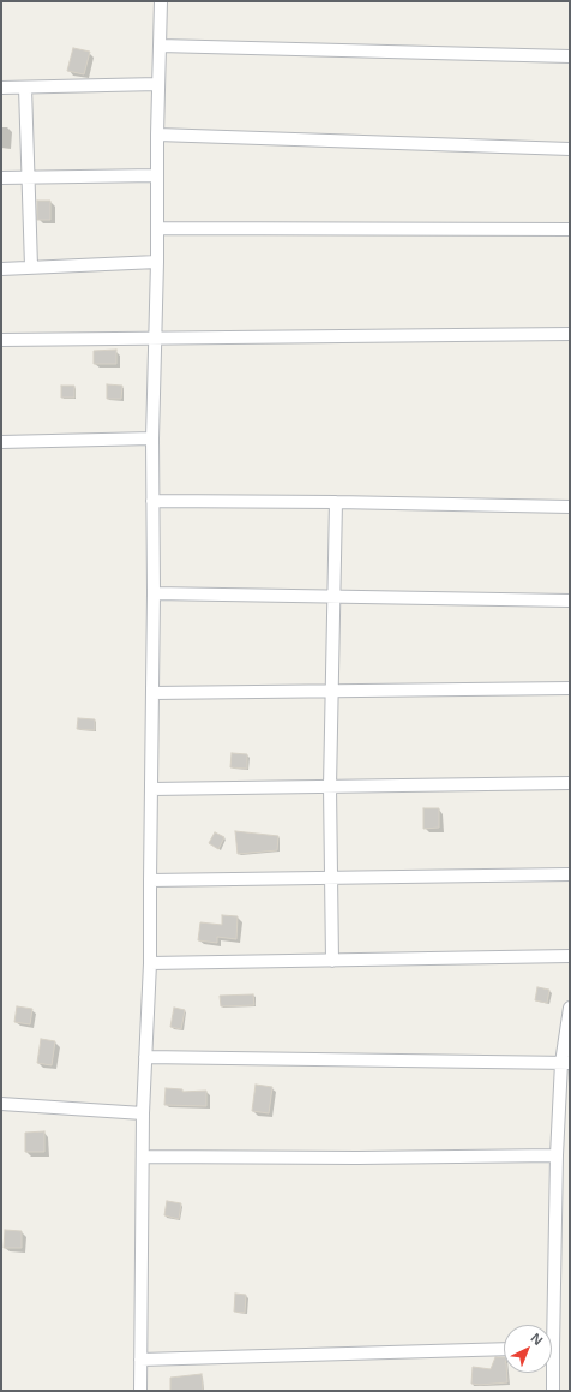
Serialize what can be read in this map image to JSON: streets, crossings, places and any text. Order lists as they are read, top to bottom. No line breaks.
{"north":"top right"}
